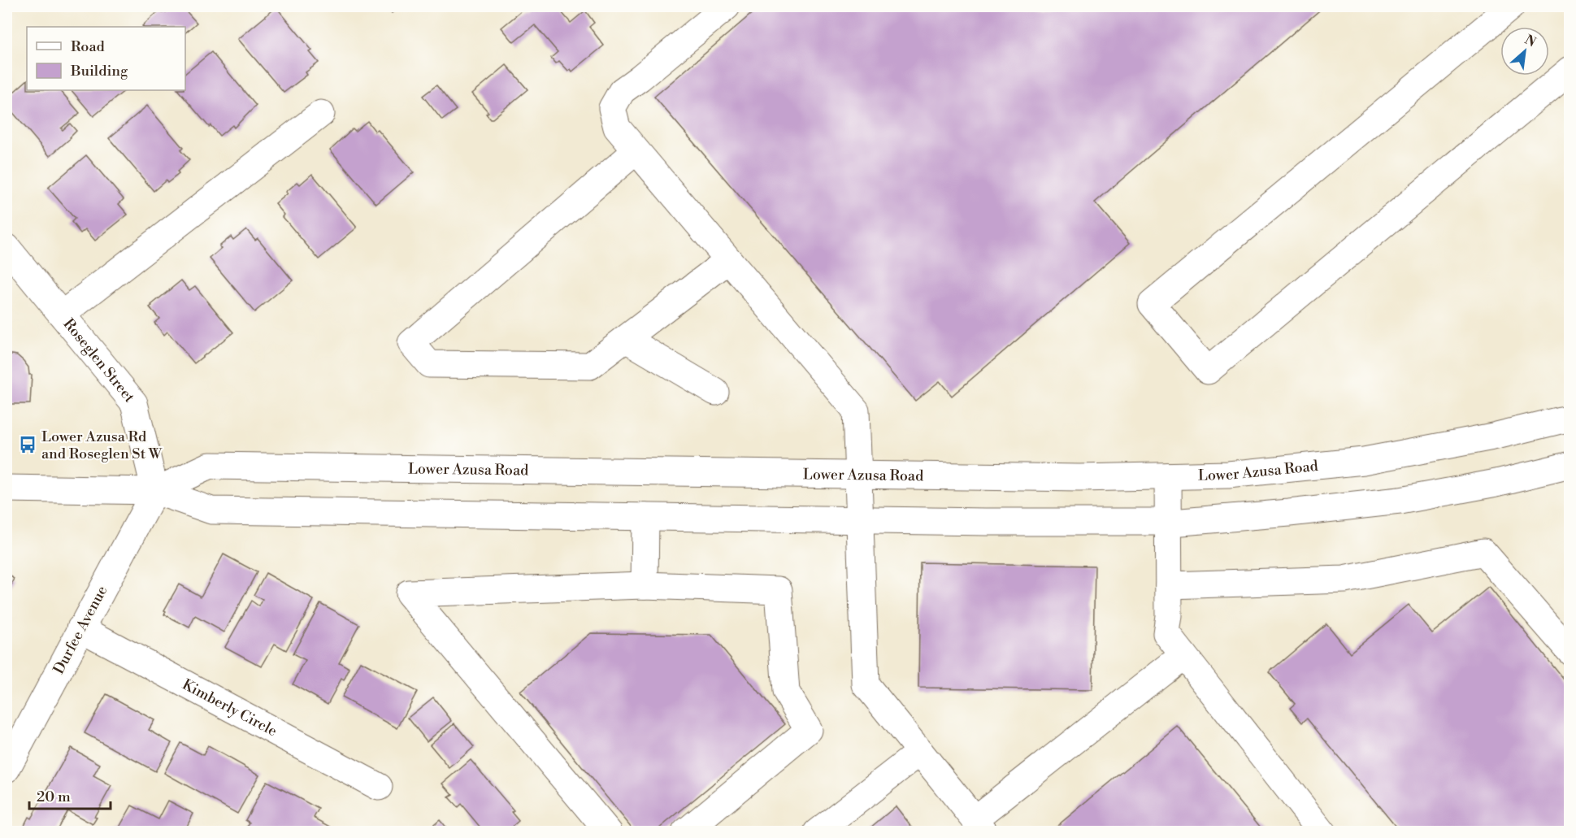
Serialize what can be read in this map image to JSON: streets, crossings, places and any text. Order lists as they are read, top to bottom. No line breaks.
{"streets":{"main road":["Roseglen Street","Lower Azusa Road","Durfee Avenue","Kimberly Circle"]},"crossings":[["Roseglen Street","Lower Azusa Road"],["Roseglen Street","Durfee Avenue"],["Lower Azusa Road","Durfee Avenue"],["Durfee Avenue","Kimberly Circle"]],"places":{"bus stop":["Lower Azusa Rd and Roseglen St W"]},"legend":["Road","Building"],"scale_bar":"20 m","north":"top right"}
